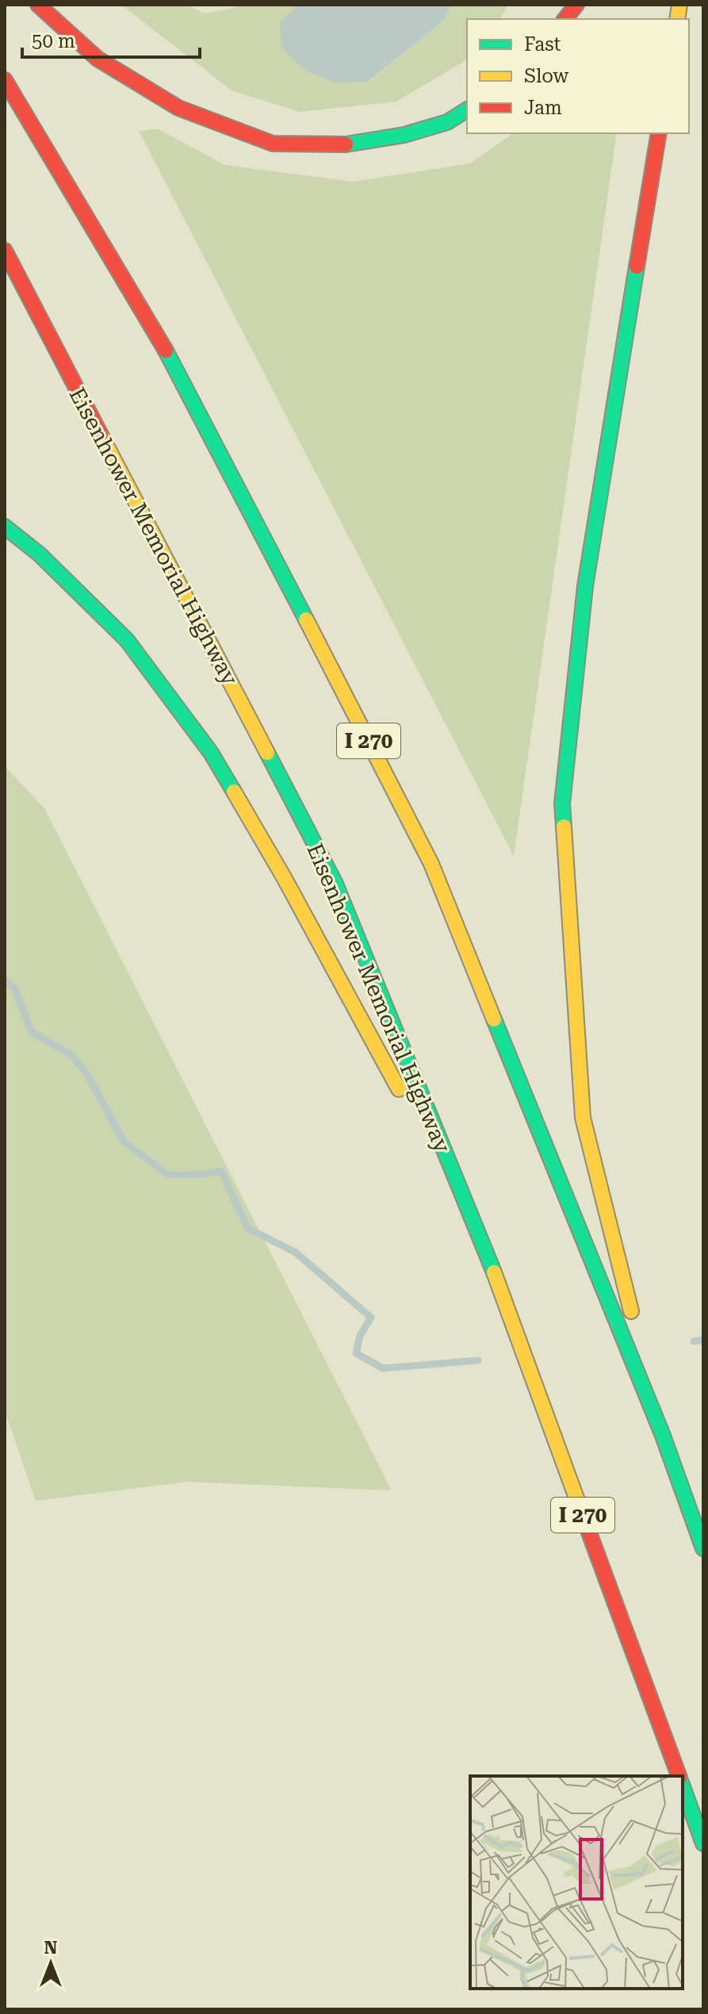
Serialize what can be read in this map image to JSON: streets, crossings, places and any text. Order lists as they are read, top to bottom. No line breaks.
{"streets":{"highway":["Eisenhower Memorial Highway","I 270"]},"legend":["Fast","Slow","Jam"],"scale_bar":"50 m","north":"top"}
